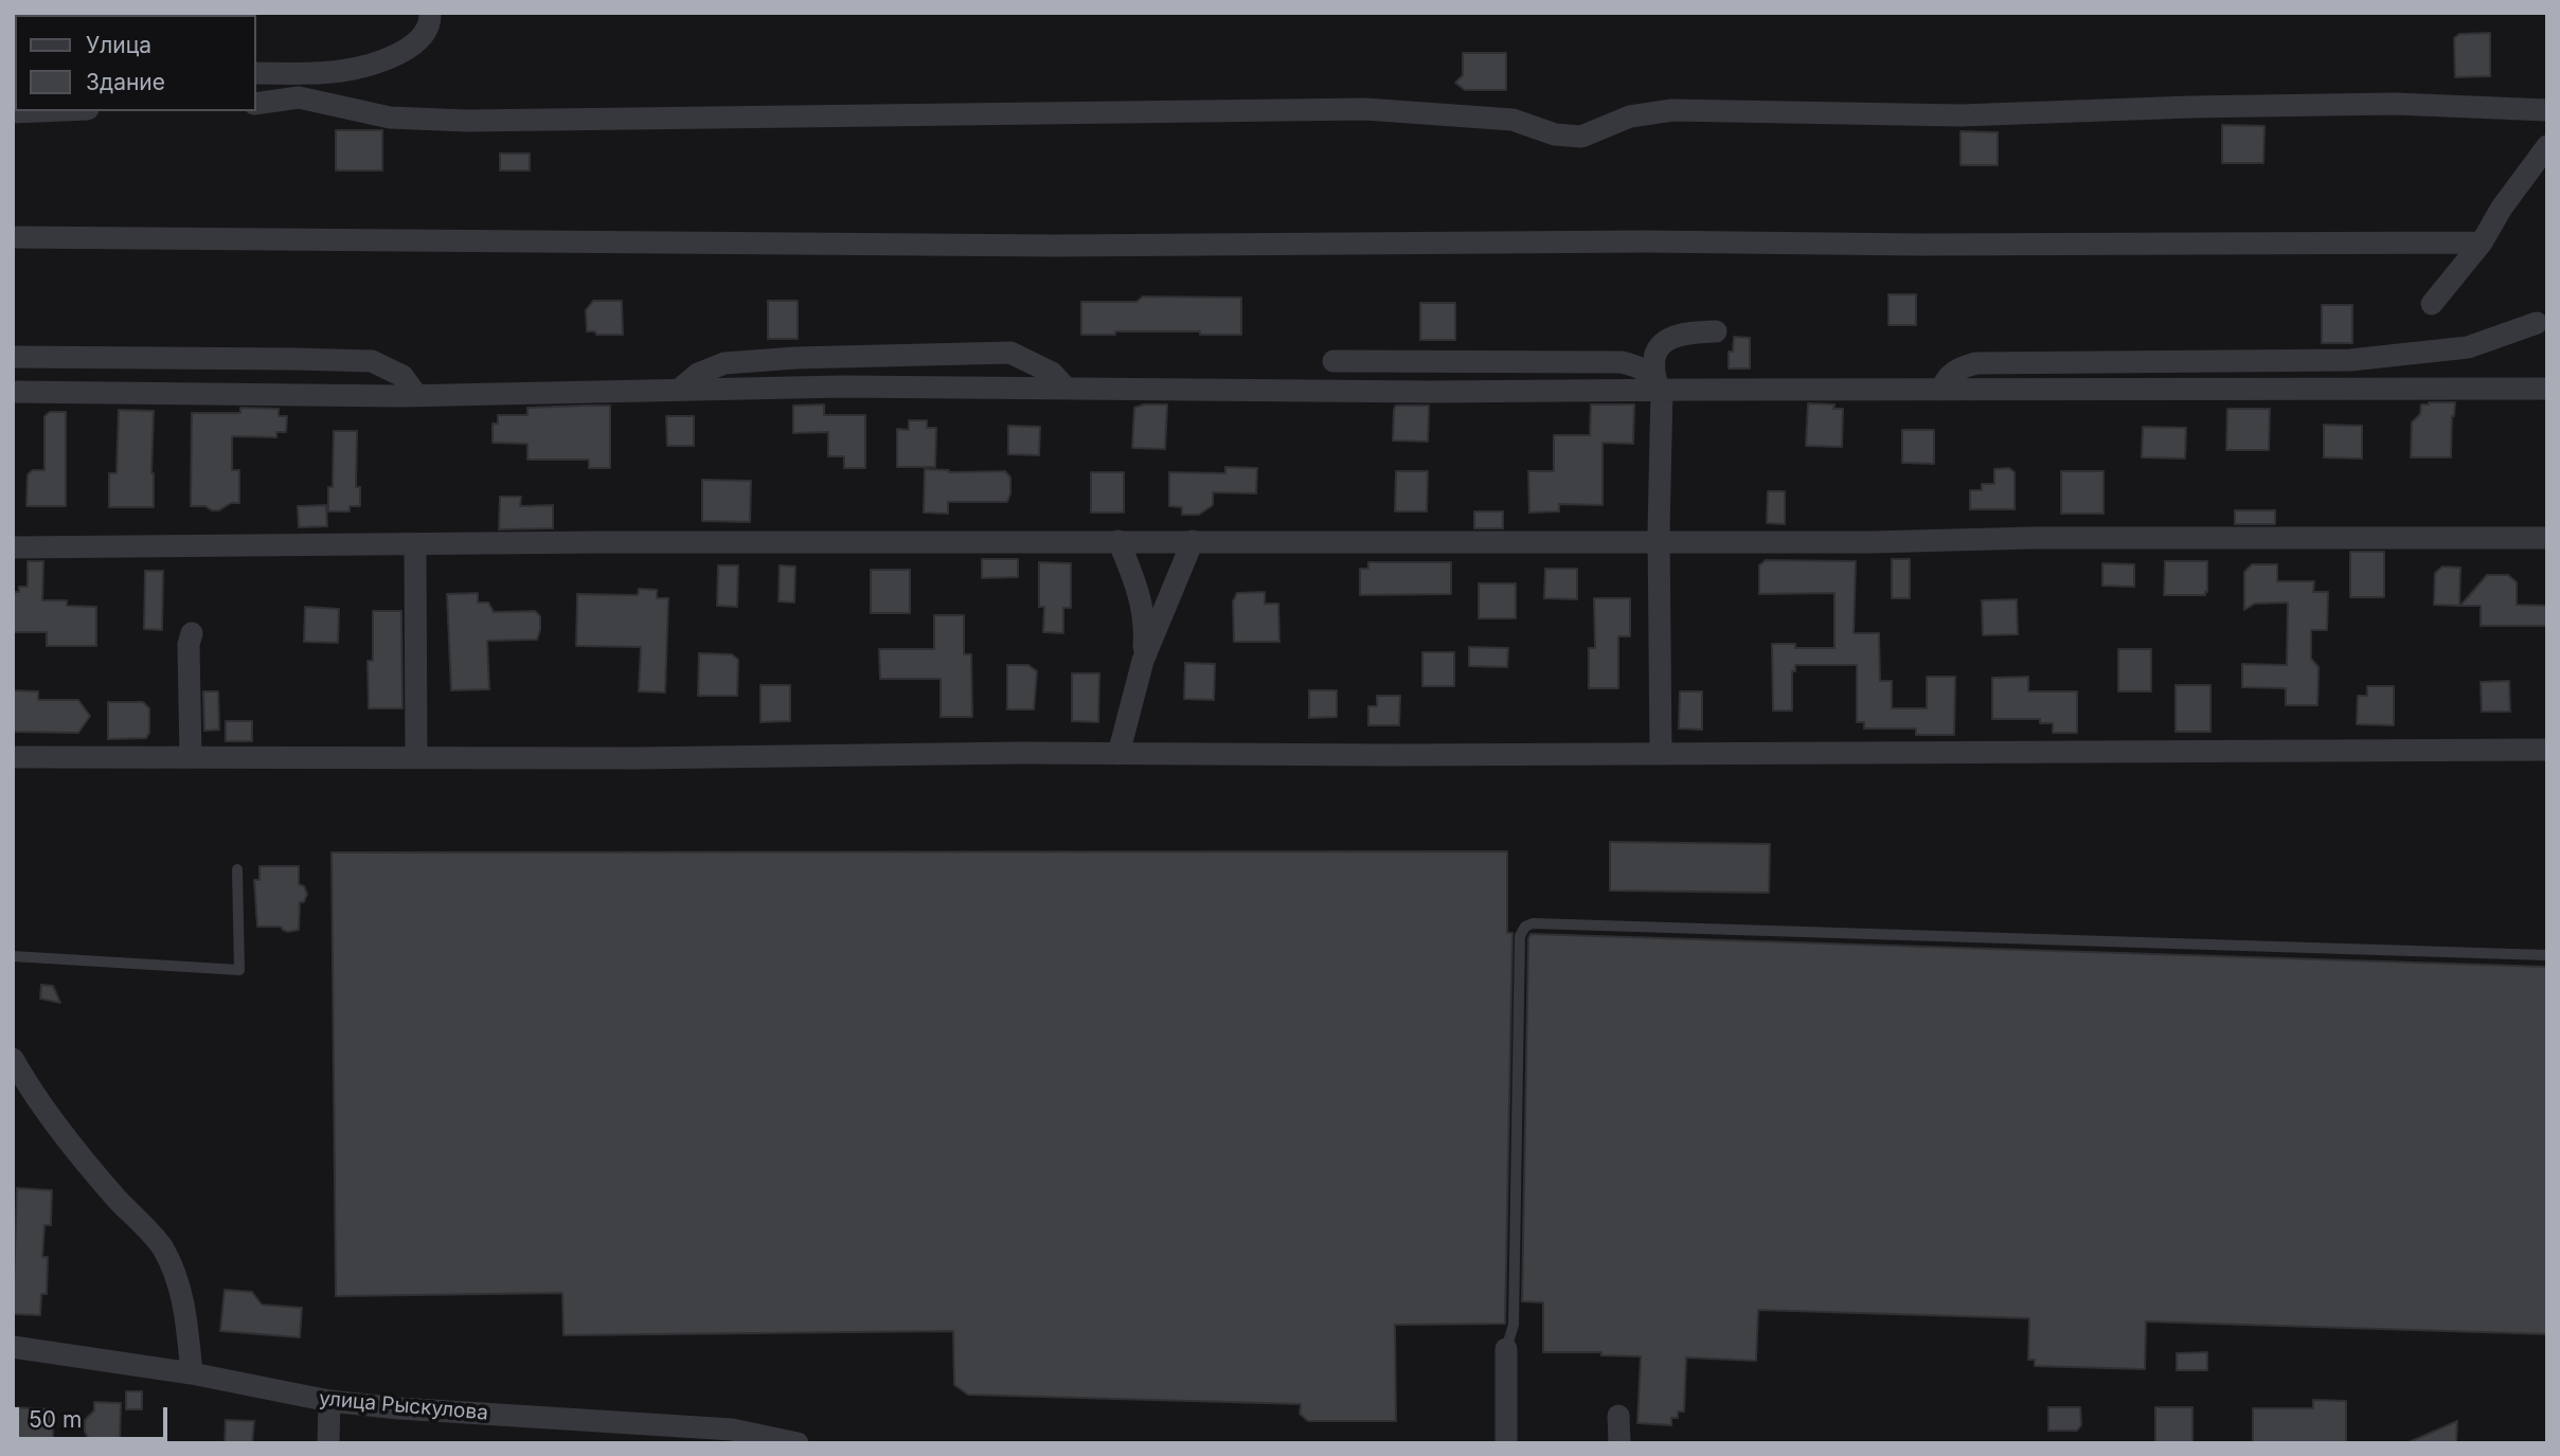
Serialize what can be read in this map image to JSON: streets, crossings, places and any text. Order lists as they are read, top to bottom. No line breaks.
{"streets":{"street":["улица Рыскулова"]},"legend":["Улица","Здание"],"scale_bar":"50 m"}
